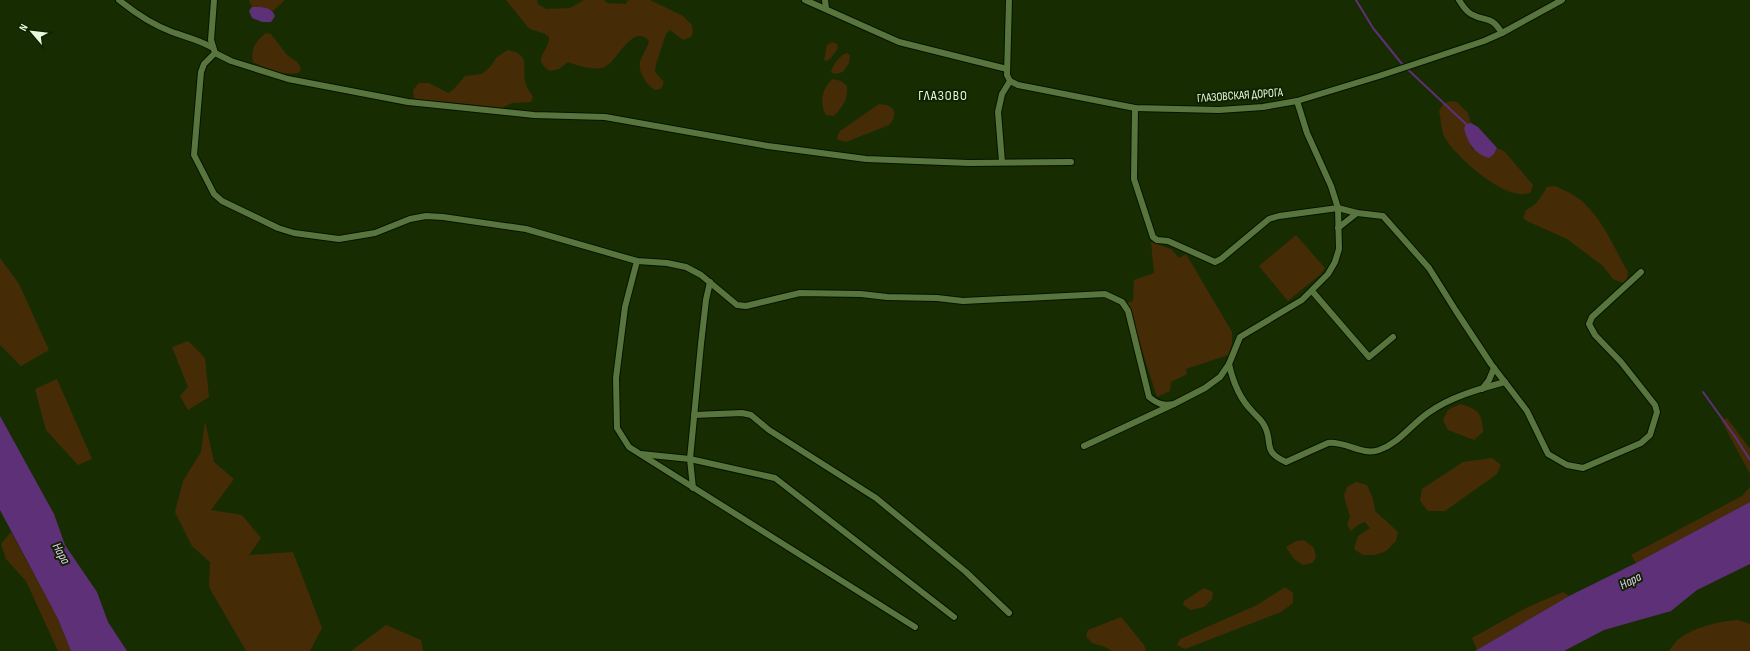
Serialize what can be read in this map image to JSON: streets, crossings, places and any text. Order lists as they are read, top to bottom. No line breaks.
{"streets":{"street":["ГЛАЗОВСКАЯ ДОРОГА"]},"districts":["ГЛАЗОВО"],"water":["Нара"],"north":"top left"}
